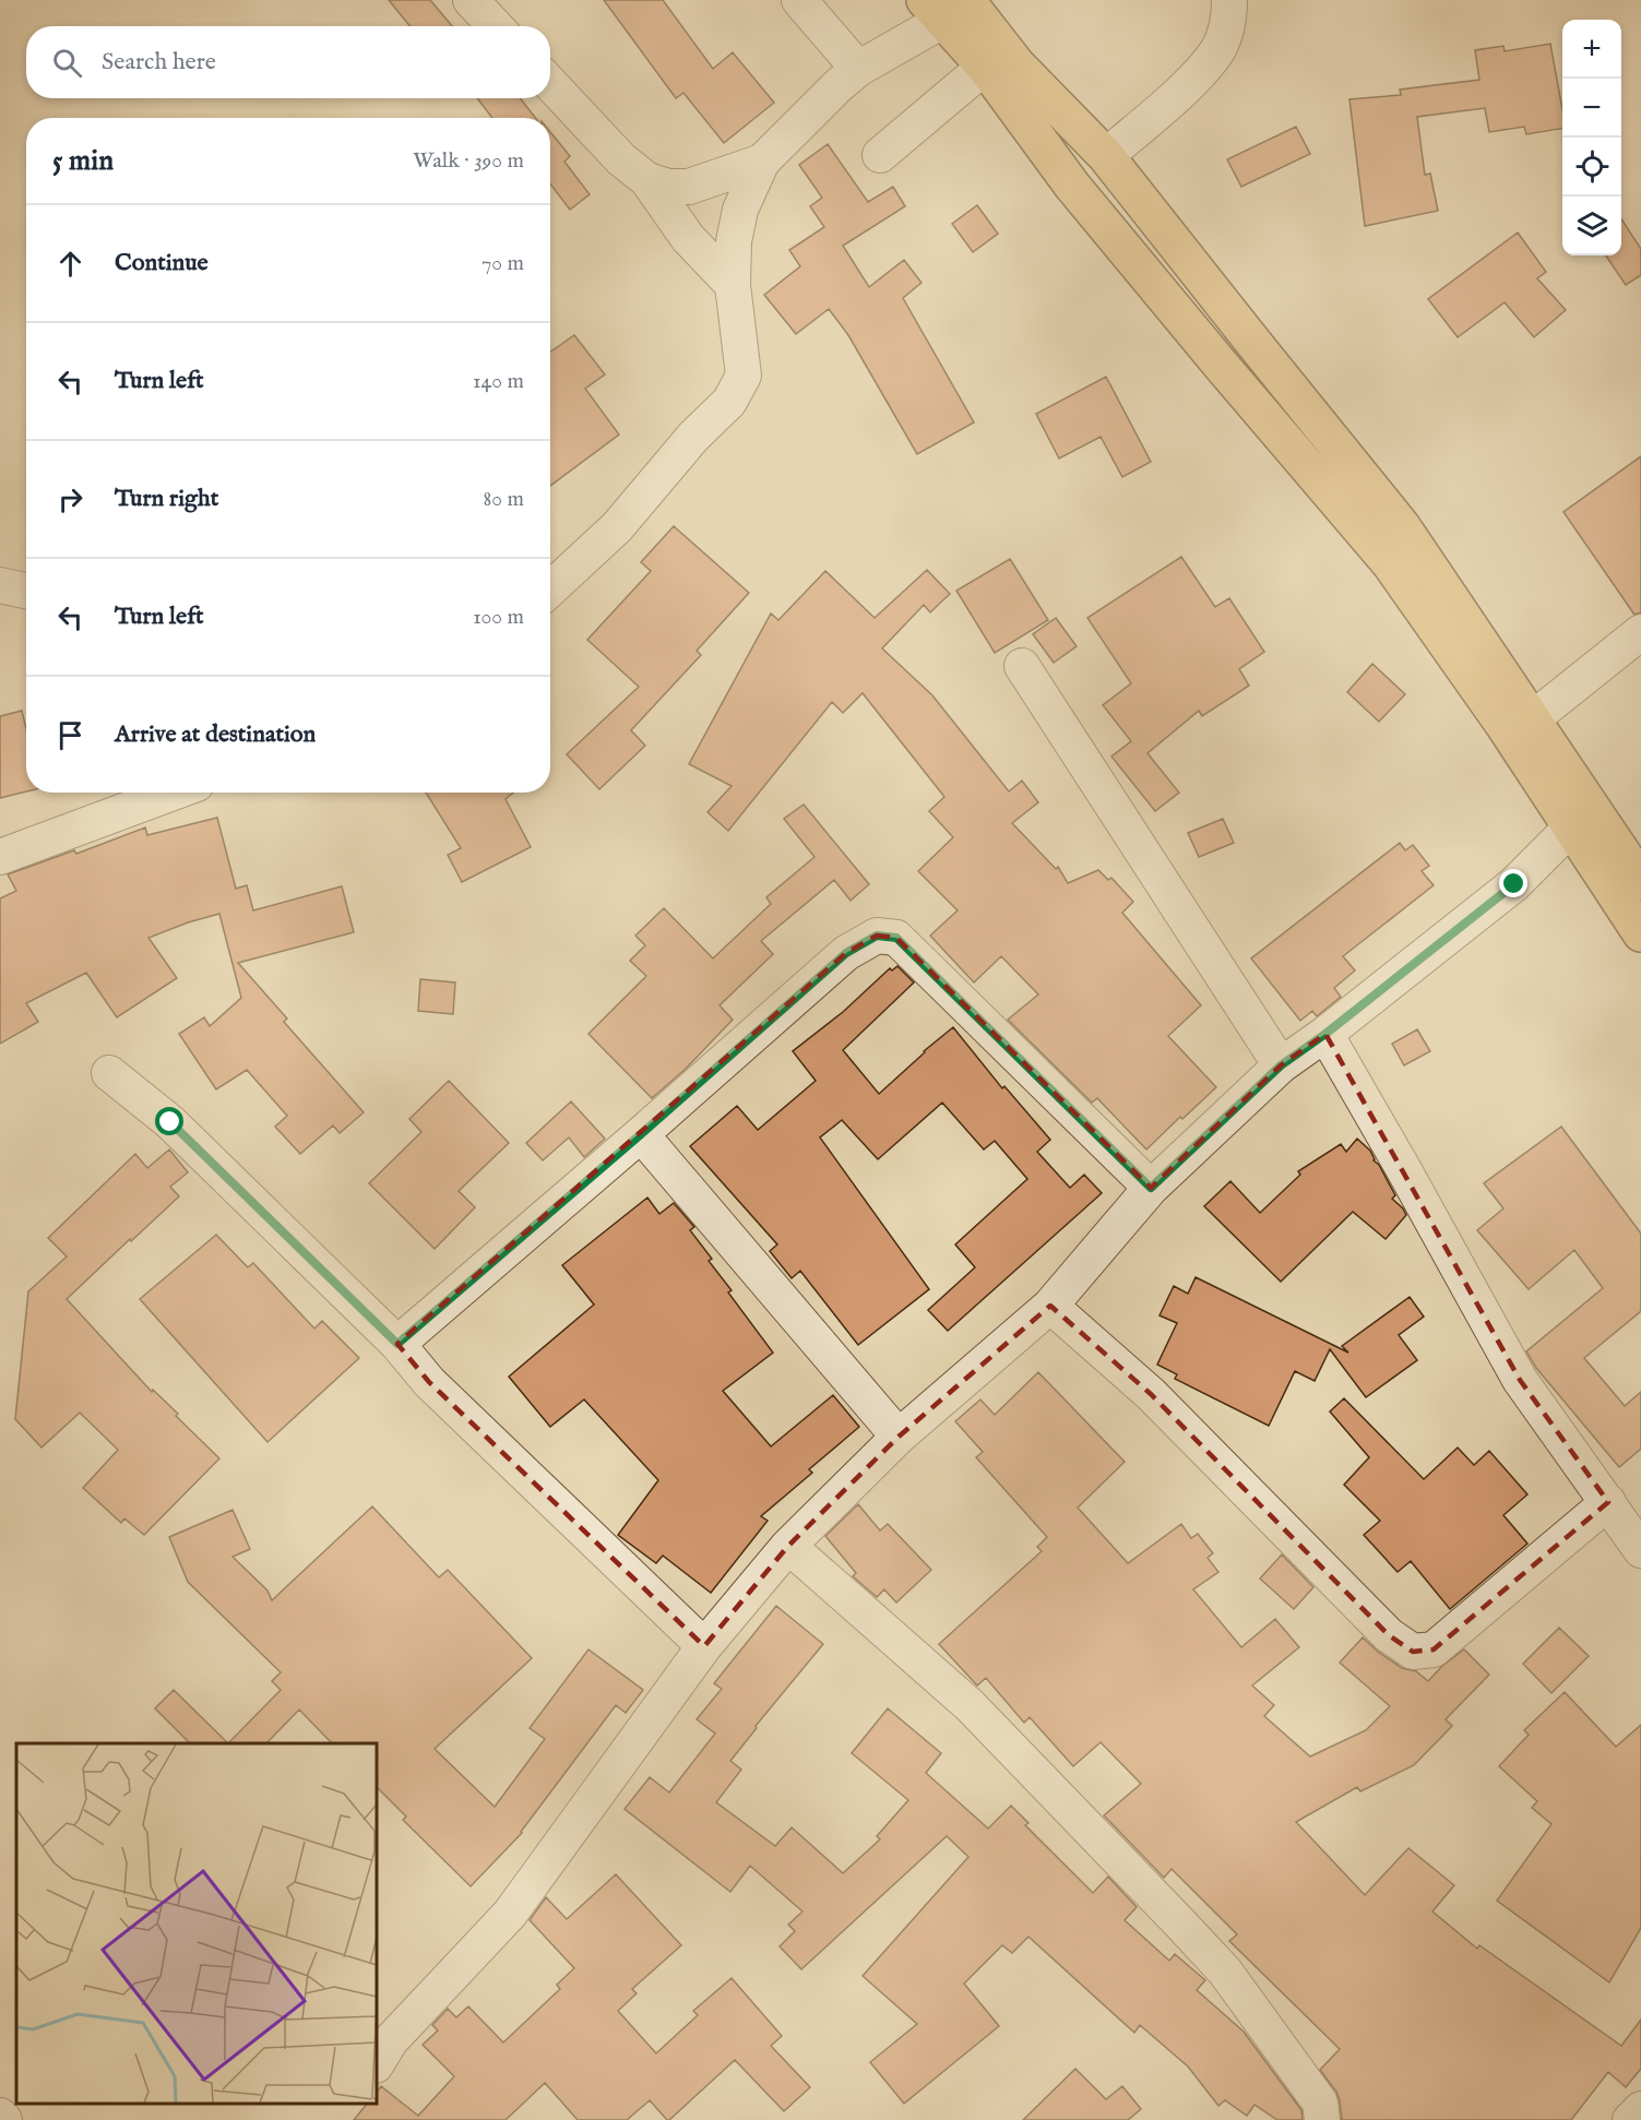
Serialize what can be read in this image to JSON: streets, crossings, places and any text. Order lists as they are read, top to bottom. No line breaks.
{"page":{"map_buttons":["+","−"],"search":"Search here","heading":["5 min","Walk · 390 m"],"list":[["Continue","70 m"],["Turn left","140 m"],["Turn right","80 m"],["Turn left","100 m"],"Arrive at destination"]}}
